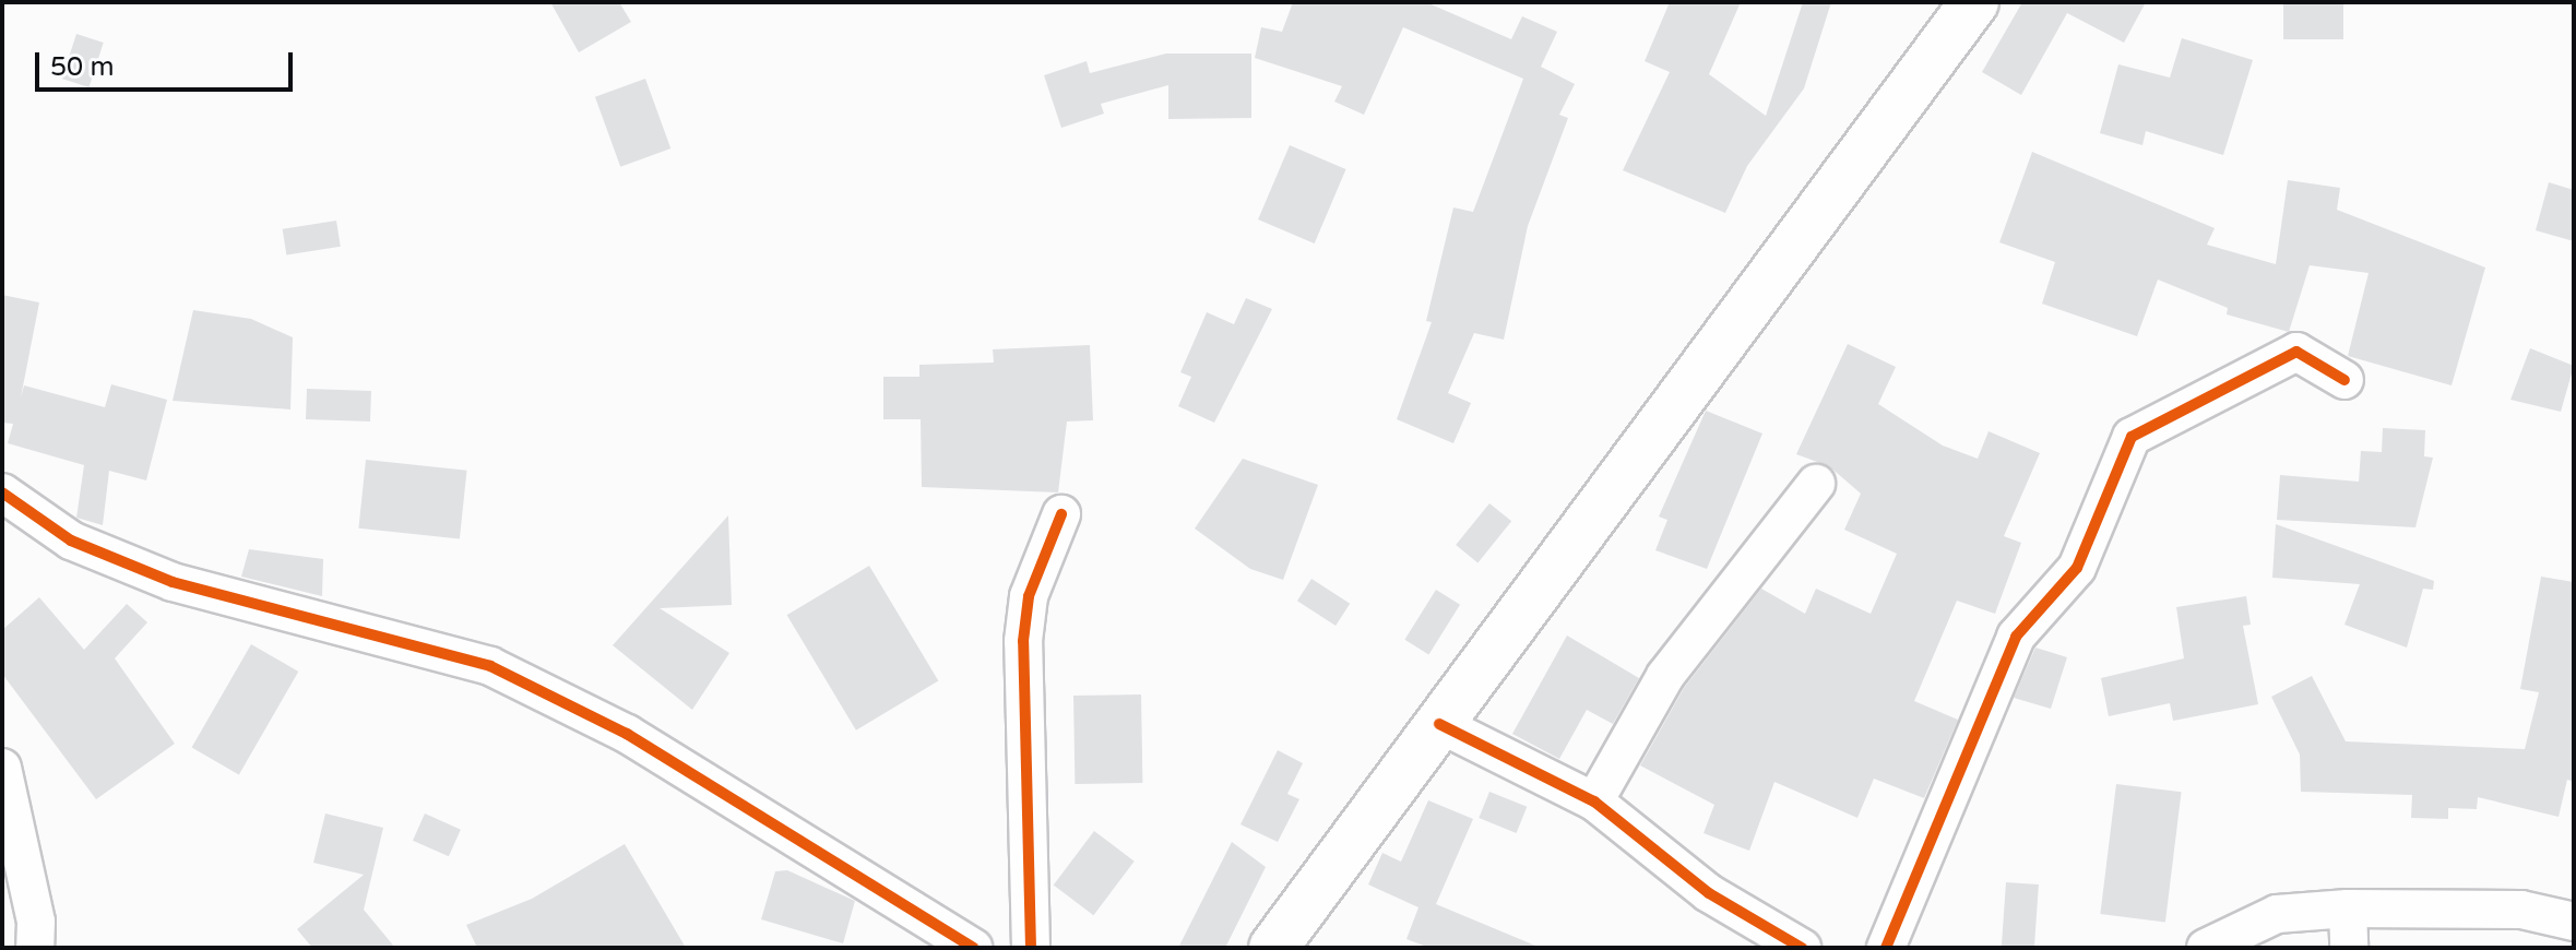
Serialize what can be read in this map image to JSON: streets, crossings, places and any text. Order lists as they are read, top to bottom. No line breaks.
{"scale_bar":"50 m"}
